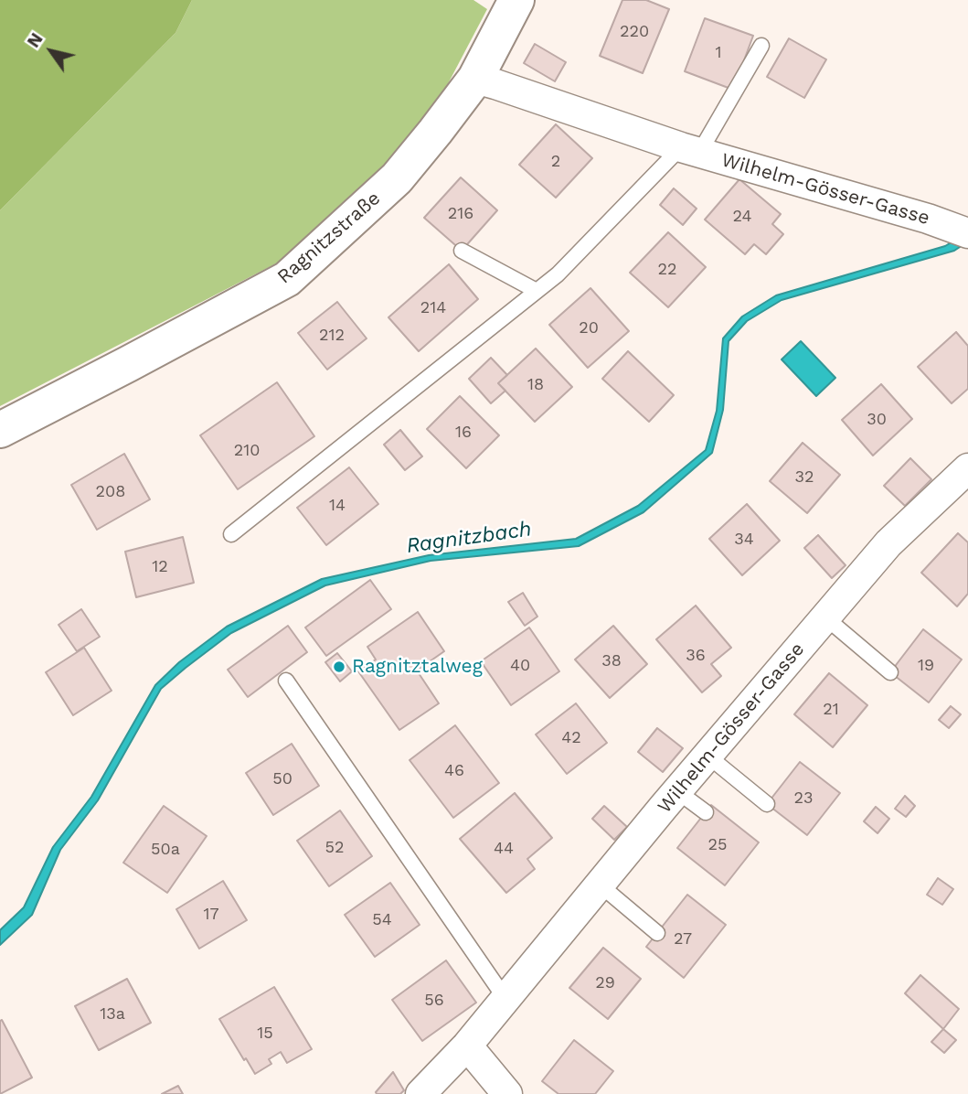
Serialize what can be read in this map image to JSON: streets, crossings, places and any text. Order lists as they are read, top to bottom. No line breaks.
{"streets":{"main road":["Ragnitzstraße"],"street":["Wilhelm-Gösser-Gasse"]},"crossings":[["Wilhelm-Gösser-Gasse","Ragnitzstraße"]],"water":["Ragnitzbach"],"places":["Ragnitztalweg"],"house_numbers":["220","1","2","216","24","22","214","20","212","18","30","16","210","32","208","14","34","12","36","38","40","19","21","42","46","50","23","25","52","44","50a","17","54","27","29","56","13a","15"],"north":"top left"}
